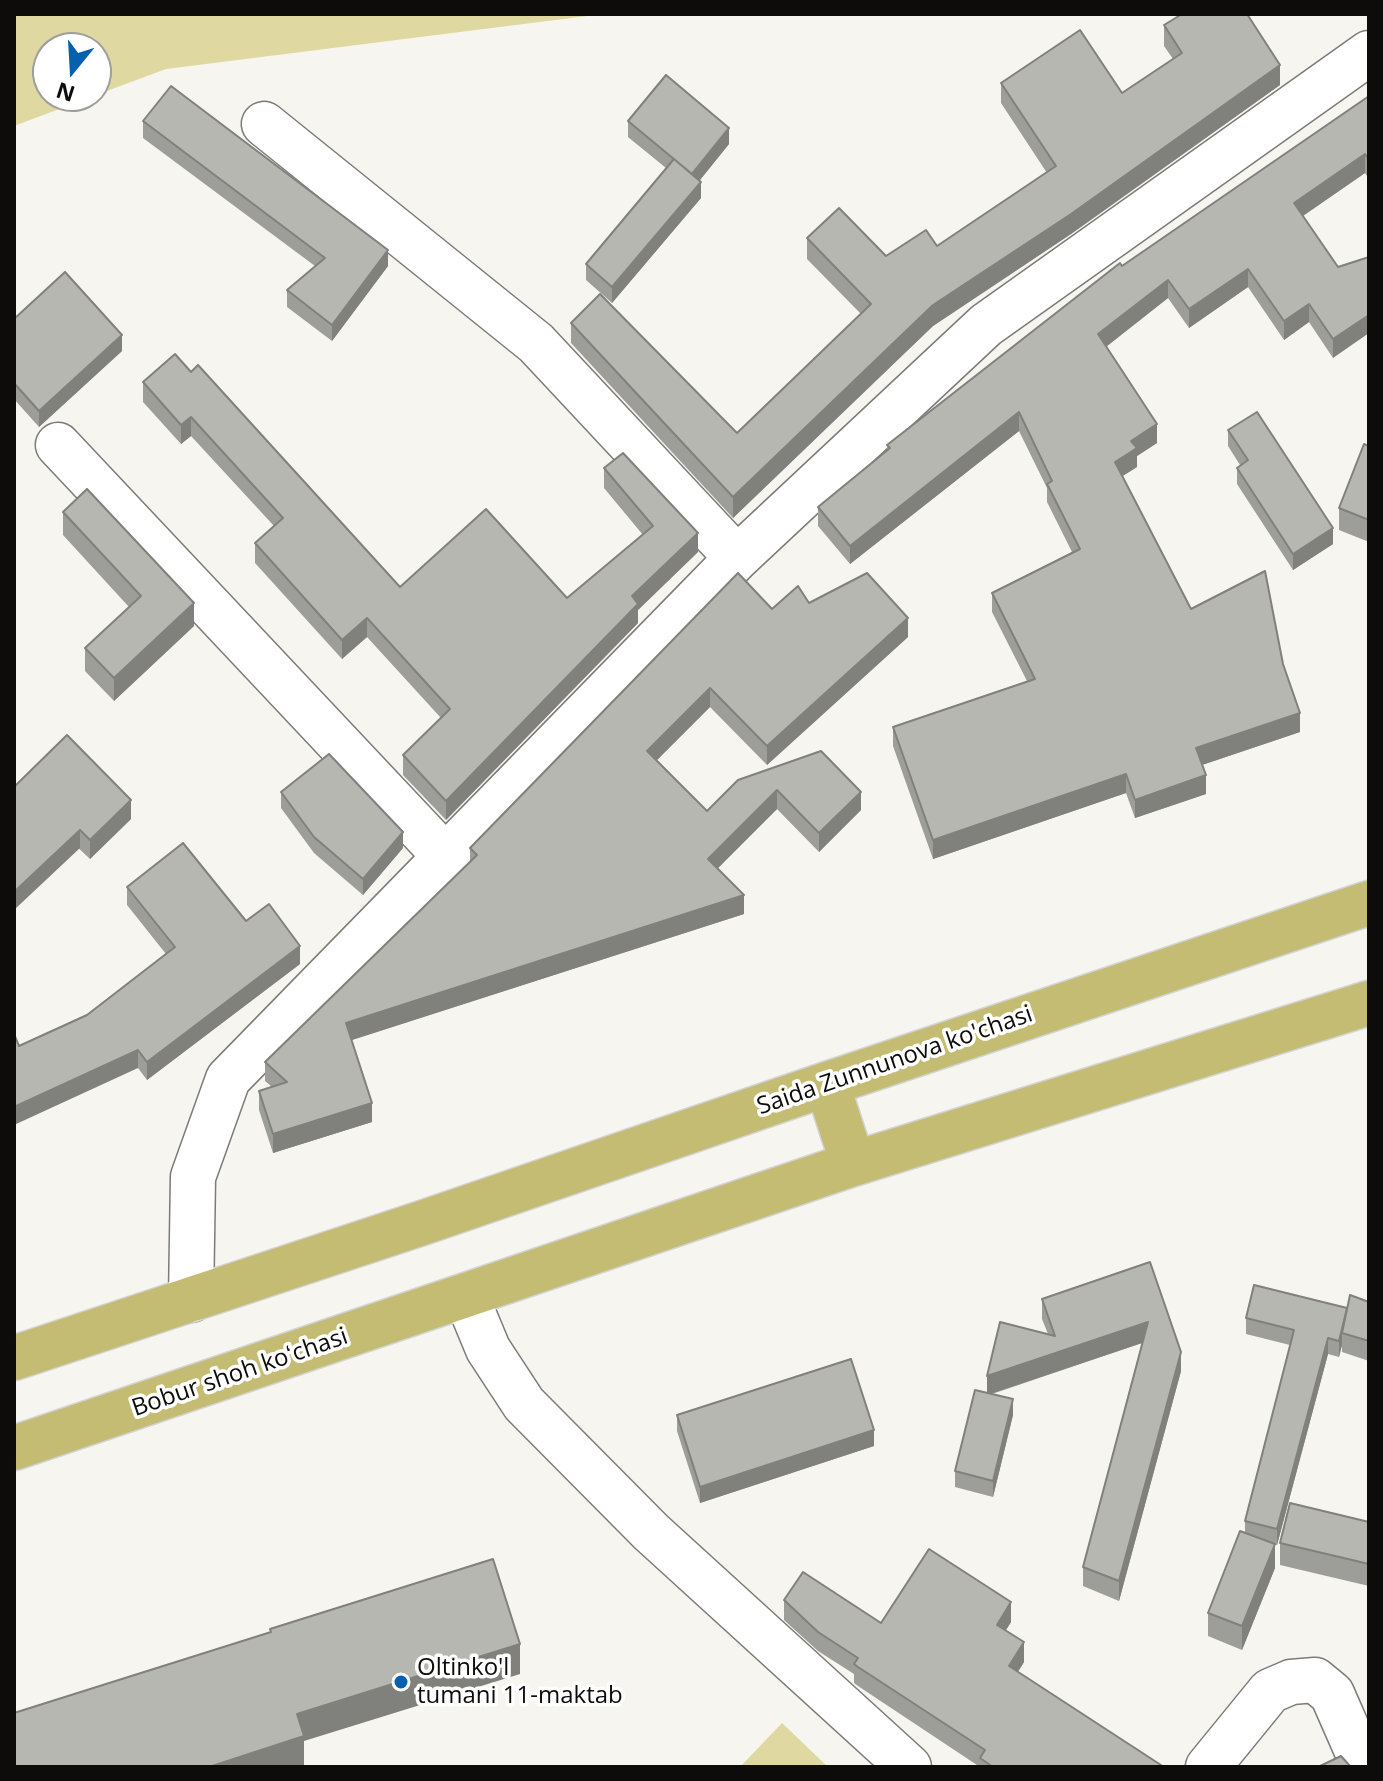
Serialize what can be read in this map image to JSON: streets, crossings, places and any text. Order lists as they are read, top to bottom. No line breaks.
{"streets":{"main road":["Saida Zunnunova ko'chasi","Bobur shoh koʻchasi"]},"places":["Oltinko'l tumani 11-maktab"],"north":"bottom"}
